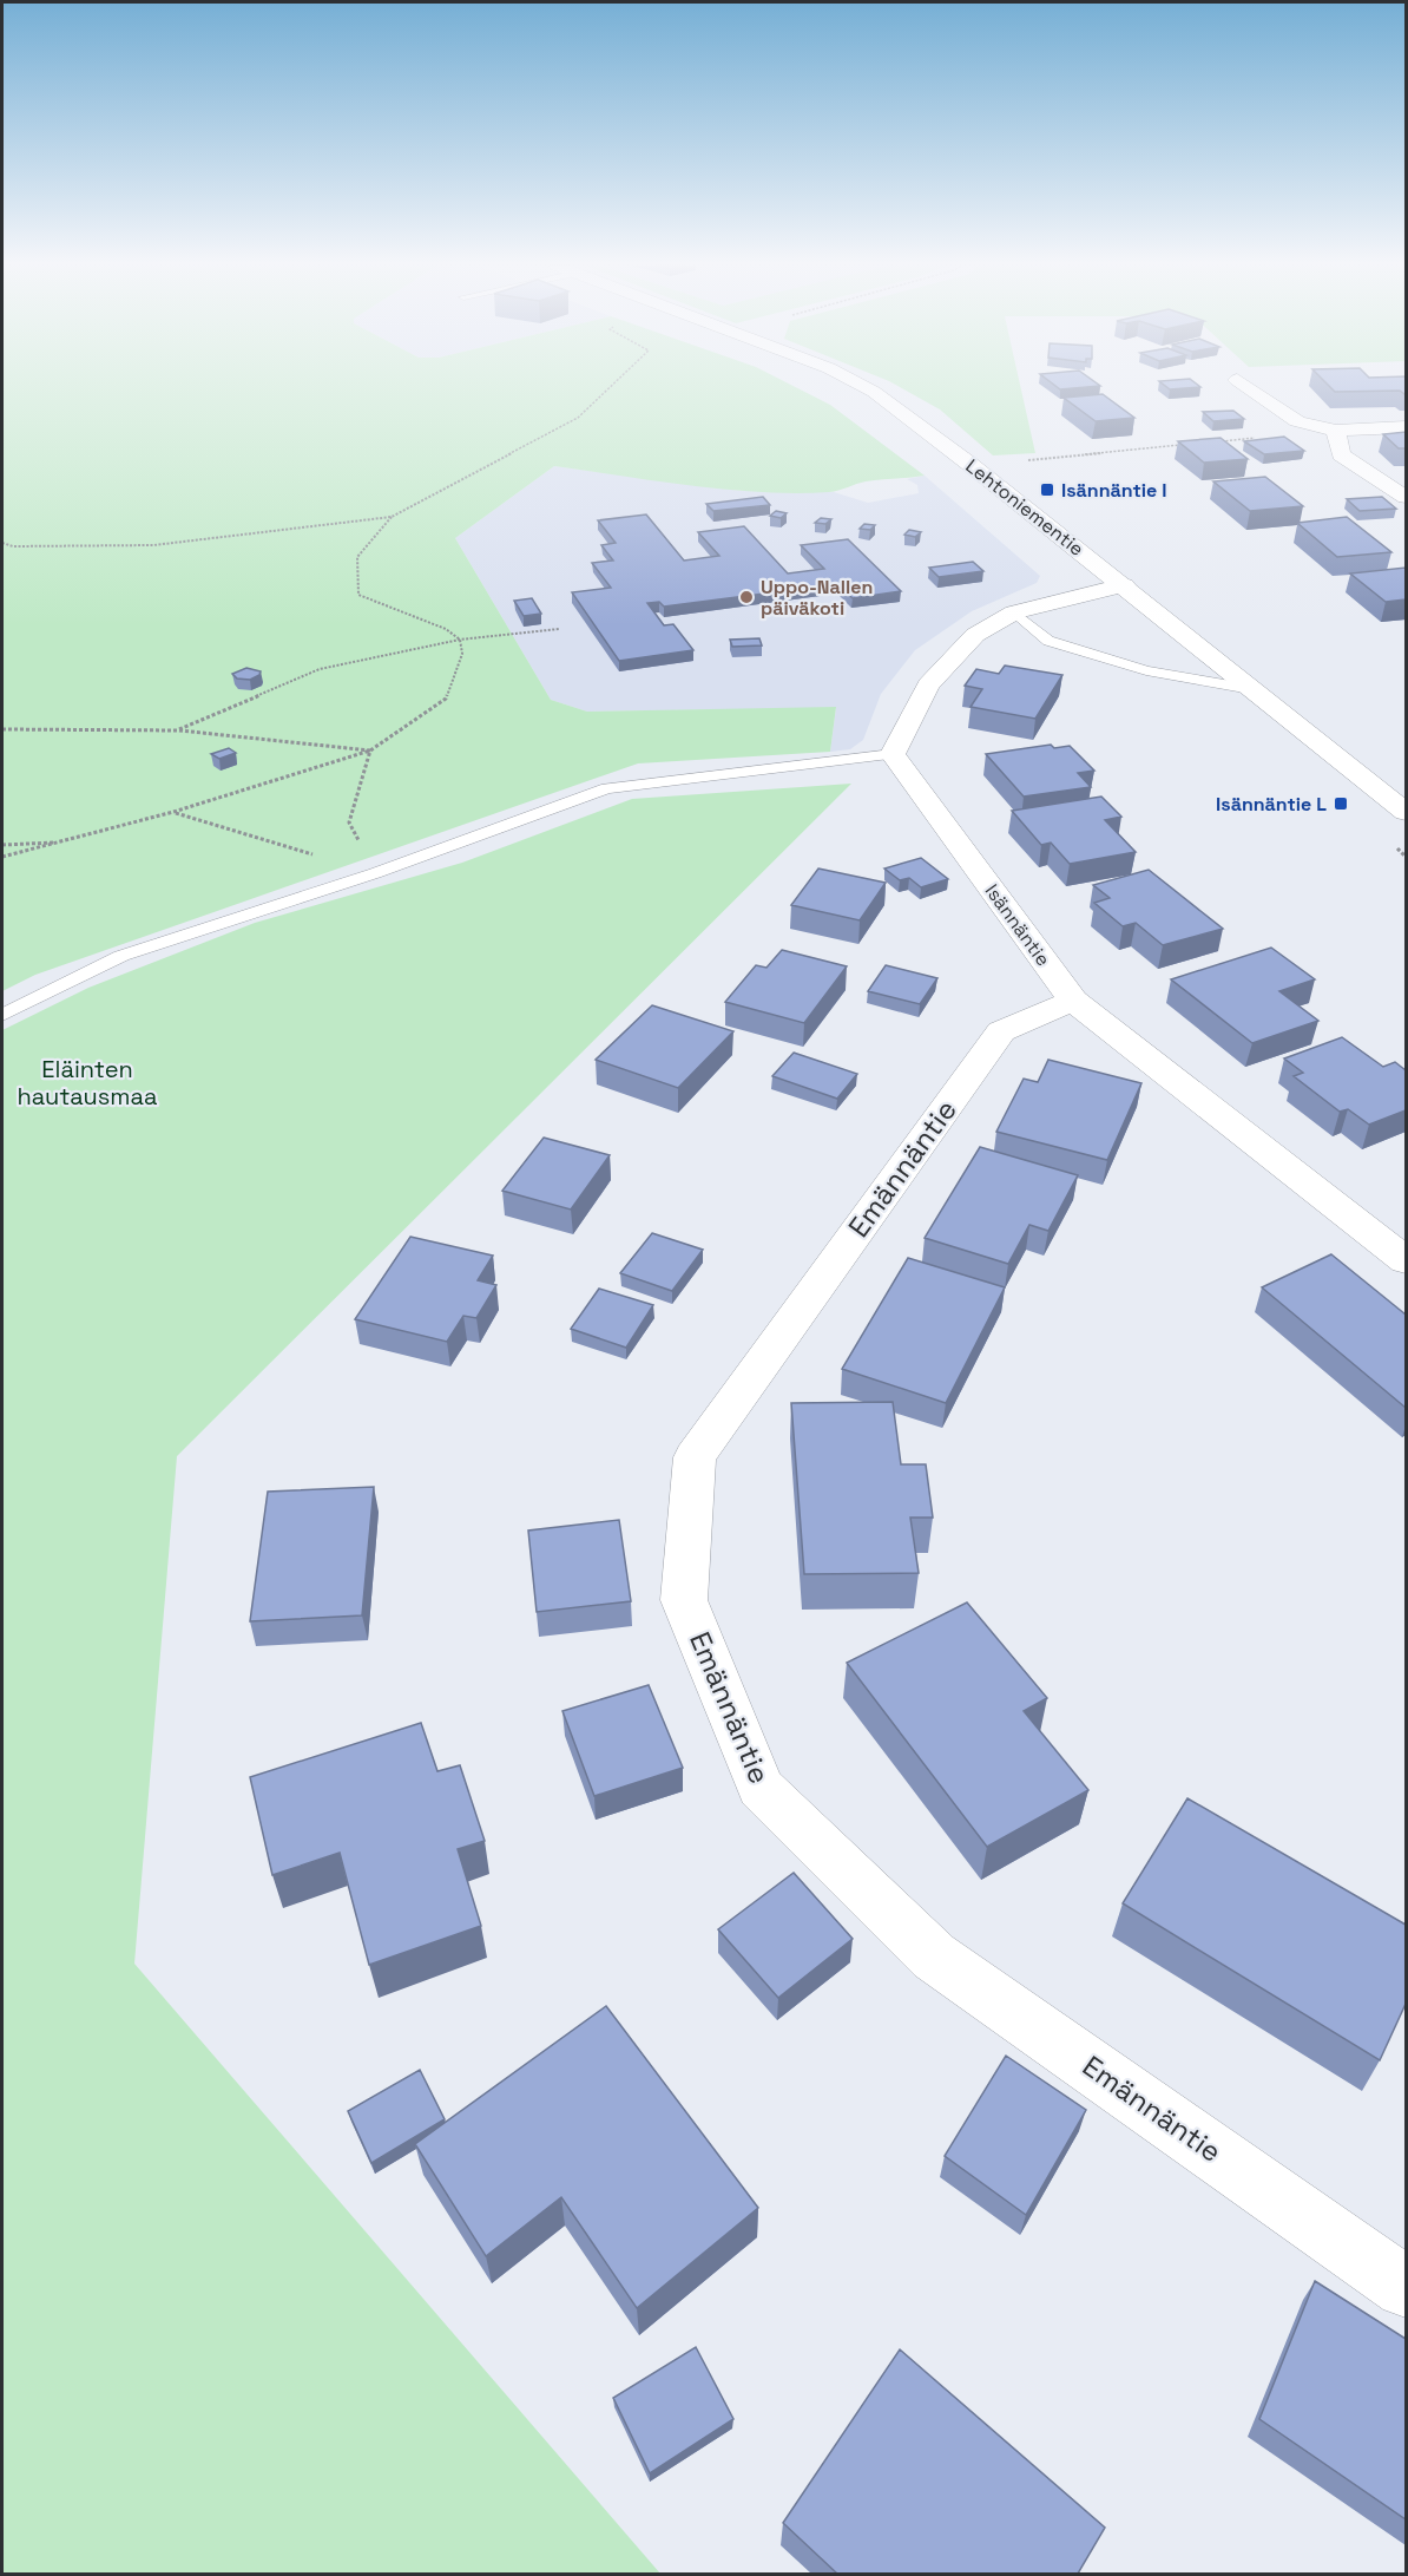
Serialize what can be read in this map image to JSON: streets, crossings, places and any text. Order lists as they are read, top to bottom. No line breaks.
{"streets":{"street":["Lehtoniementie","Isännäntie","Emännäntie"]},"crossings":[["Isännäntie","Emännäntie"]],"parks":["Eläinten hautausmaa"],"places":{"transit":["Isännäntie I","Isännäntie L"],"other":["Uppo-Nallen päiväkoti"]}}
